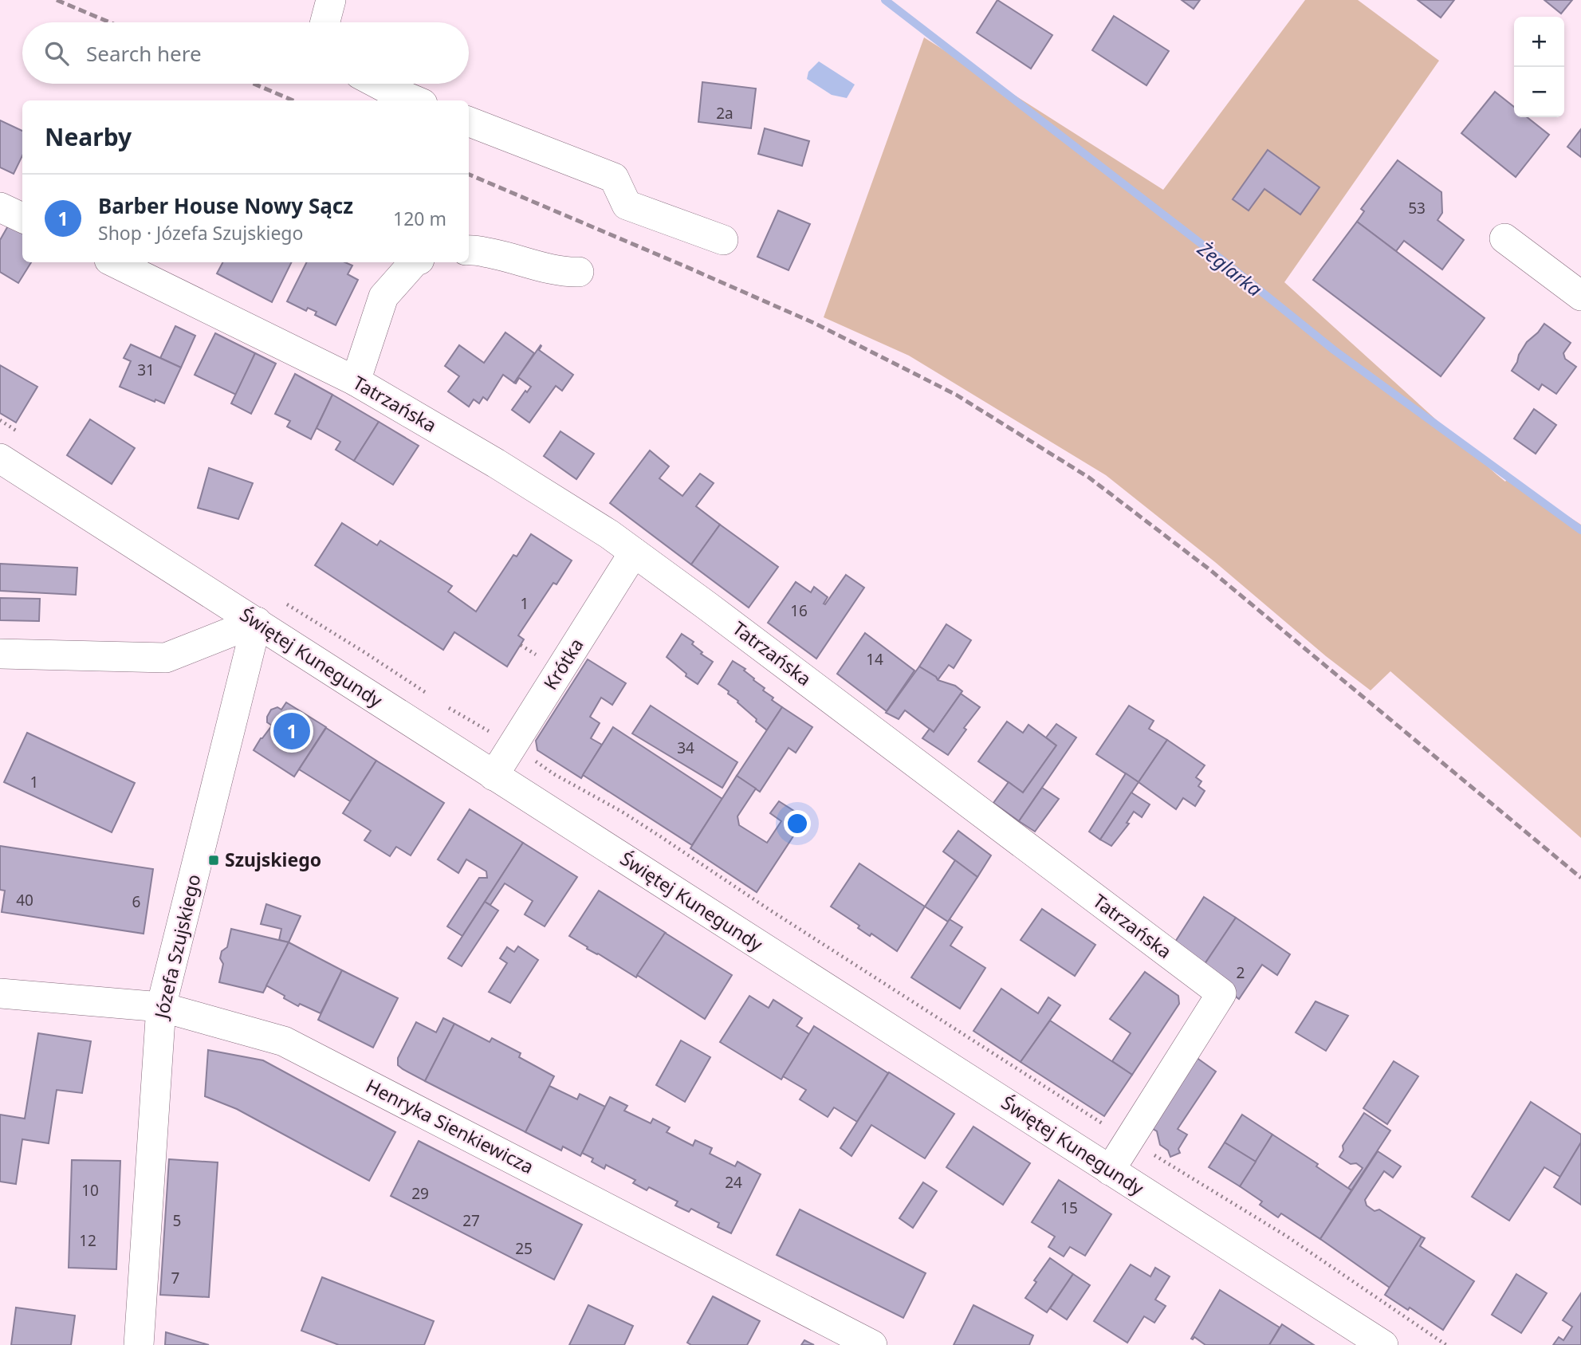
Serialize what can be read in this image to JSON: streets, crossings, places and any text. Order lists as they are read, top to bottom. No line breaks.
{"streets":{"street":["Tatrzańska","Świętej Kunegundy","Krótka","Józefa Szujskiego","Henryka Sienkiewicza"]},"crossings":[["Tatrzańska","Świętej Kunegundy"],["Tatrzańska","Krótka"],["Świętej Kunegundy","Krótka"],["Świętej Kunegundy","Józefa Szujskiego"],["Józefa Szujskiego","Henryka Sienkiewicza"]],"water":["Żeglarka"],"places":{"transit":["Szujskiego"]},"house_numbers":["2a","53","31","1","16","14","34","1","40","6","2","24","10","29","15","5","27","12","25","7"],"page":{"map_buttons":["+","−"],"search":"Search here","heading":"Nearby","list":[{"mark":"1","name":"Barber House Nowy Sącz","note":"Shop · Józefa Szujskiego","value":"120 m"}],"pins":"1"}}
